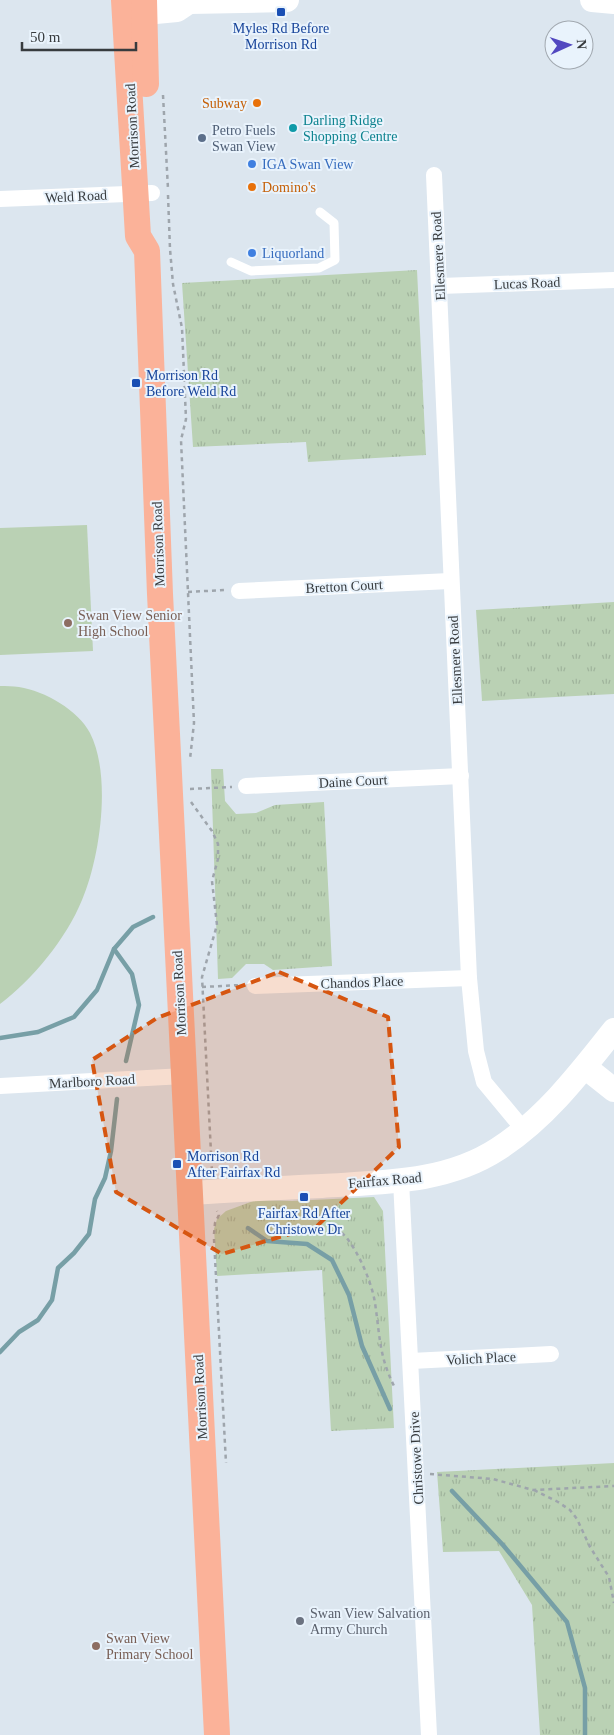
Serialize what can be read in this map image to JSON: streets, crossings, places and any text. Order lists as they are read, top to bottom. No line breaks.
{"streets":{"main road":["Morrison Road"],"street":["Weld Road","Ellesmere Road","Lucas Road","Bretton Court","Daine Court","Chandos Place","Marlboro Road","Fairfax Road","Volich Place","Christowe Drive"]},"crossings":[["Morrison Road","Weld Road"],["Morrison Road","Marlboro Road"],["Morrison Road","Fairfax Road"],["Ellesmere Road","Lucas Road"],["Ellesmere Road","Bretton Court"],["Ellesmere Road","Daine Court"],["Ellesmere Road","Chandos Place"],["Ellesmere Road","Fairfax Road"],["Fairfax Road","Christowe Drive"],["Volich Place","Christowe Drive"]],"places":{"transit":["Myles Rd Before Morrison Rd","Morrison Rd Before Weld Rd","Morrison Rd After Fairfax Rd","Fairfax Rd After Christowe Dr"],"other":["Subway","Darling Ridge Shopping Centre","Petro Fuels Swan View","IGA Swan View","Domino's","Liquorland","Swan View Senior High School","Swan View Salvation Army Church","Swan View Primary School"]},"scale_bar":"50 m","north":"right"}
